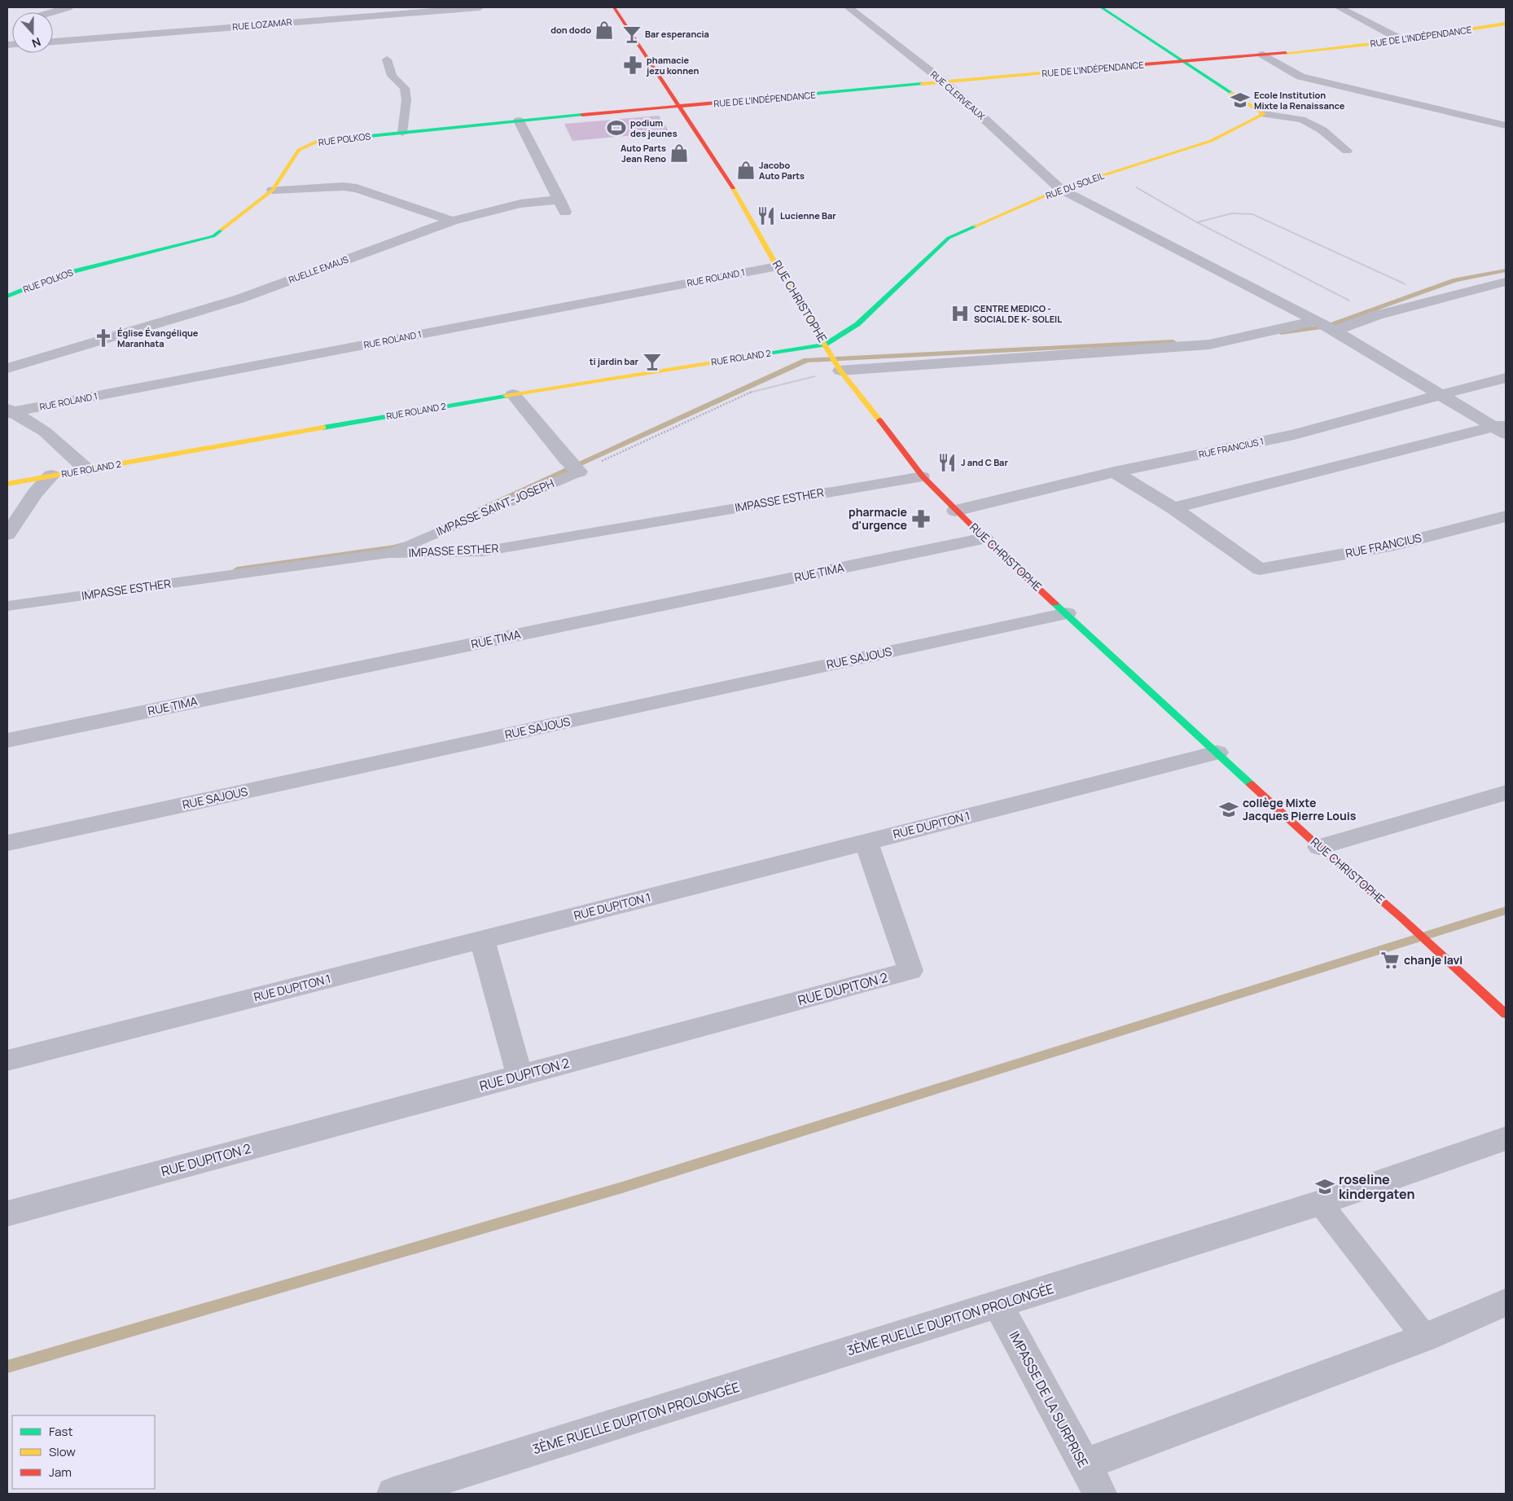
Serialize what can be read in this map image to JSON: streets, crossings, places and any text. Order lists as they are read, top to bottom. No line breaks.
{"streets":{"street":["RUE LOZAMAR","RUE DE L'INDÉPENDANCE","RUE CLERVEAUX","RUE POLKOS","RUE DU SOLEIL","RUELLE EMAUS","RUE ROLAND 1","RUE CHRISTOPHE","RUE ROLAND 2","RUE FRANCIUS 1","RUE FRANCIUS","RUE TIMA","RUE SAJOUS","RUE DUPITON 1","RUE DUPITON 2","3ÈME RUELLE DUPITON PROLONGÉE","IMPASSE DE LA SURPRISE"],"lane":["IMPASSE ESTHER","IMPASSE SAINT-JOSEPH"]},"crossings":[["RUE DE L'INDÉPENDANCE","RUE CLERVEAUX"],["RUE DE L'INDÉPENDANCE","RUE POLKOS"],["RUE DE L'INDÉPENDANCE","RUE CHRISTOPHE"],["RUE CLERVEAUX","RUE DU SOLEIL"],["RUE CLERVEAUX","RUE FRANCIUS 1"],["RUE POLKOS","RUELLE EMAUS"],["RUE POLKOS","RUE CHRISTOPHE"],["RUE DU SOLEIL","RUE CHRISTOPHE"],["RUE DU SOLEIL","RUE ROLAND 2"],["RUE ROLAND 1","RUE CHRISTOPHE"],["RUE CHRISTOPHE","RUE ROLAND 2"],["RUE CHRISTOPHE","RUE FRANCIUS 1"],["RUE CHRISTOPHE","IMPASSE ESTHER"],["RUE CHRISTOPHE","RUE TIMA"],["RUE CHRISTOPHE","RUE SAJOUS"],["RUE CHRISTOPHE","RUE DUPITON 1"],["IMPASSE ESTHER","IMPASSE SAINT-JOSEPH"],["RUE DUPITON 1","RUE DUPITON 2"],["3ÈME RUELLE DUPITON PROLONGÉE","IMPASSE DE LA SURPRISE"]],"places":{"shop":["don dodo","Auto Parts Jean Reno","Jacobo Auto Parts"],"bar":["Bar esperancia","ti jardin bar"],"pharmacy":["phamacie jezu konnen","pharmacie d'urgence"],"school or university":["Ecole Institution Mixte la Renaissance","collège Mixte Jacques Pierre Louis","roseline kindergaten"],"sports":["podium des jeunes"],"restaurant":["Lucienne Bar","J and C Bar"],"hospital":["CENTRE MEDICO - SOCIAL DE K- SOLEIL"],"church":["Église Évangélique Maranhata"],"supermarket":["chanje lavi"]},"legend":["Fast","Slow","Jam"],"north":"bottom"}
